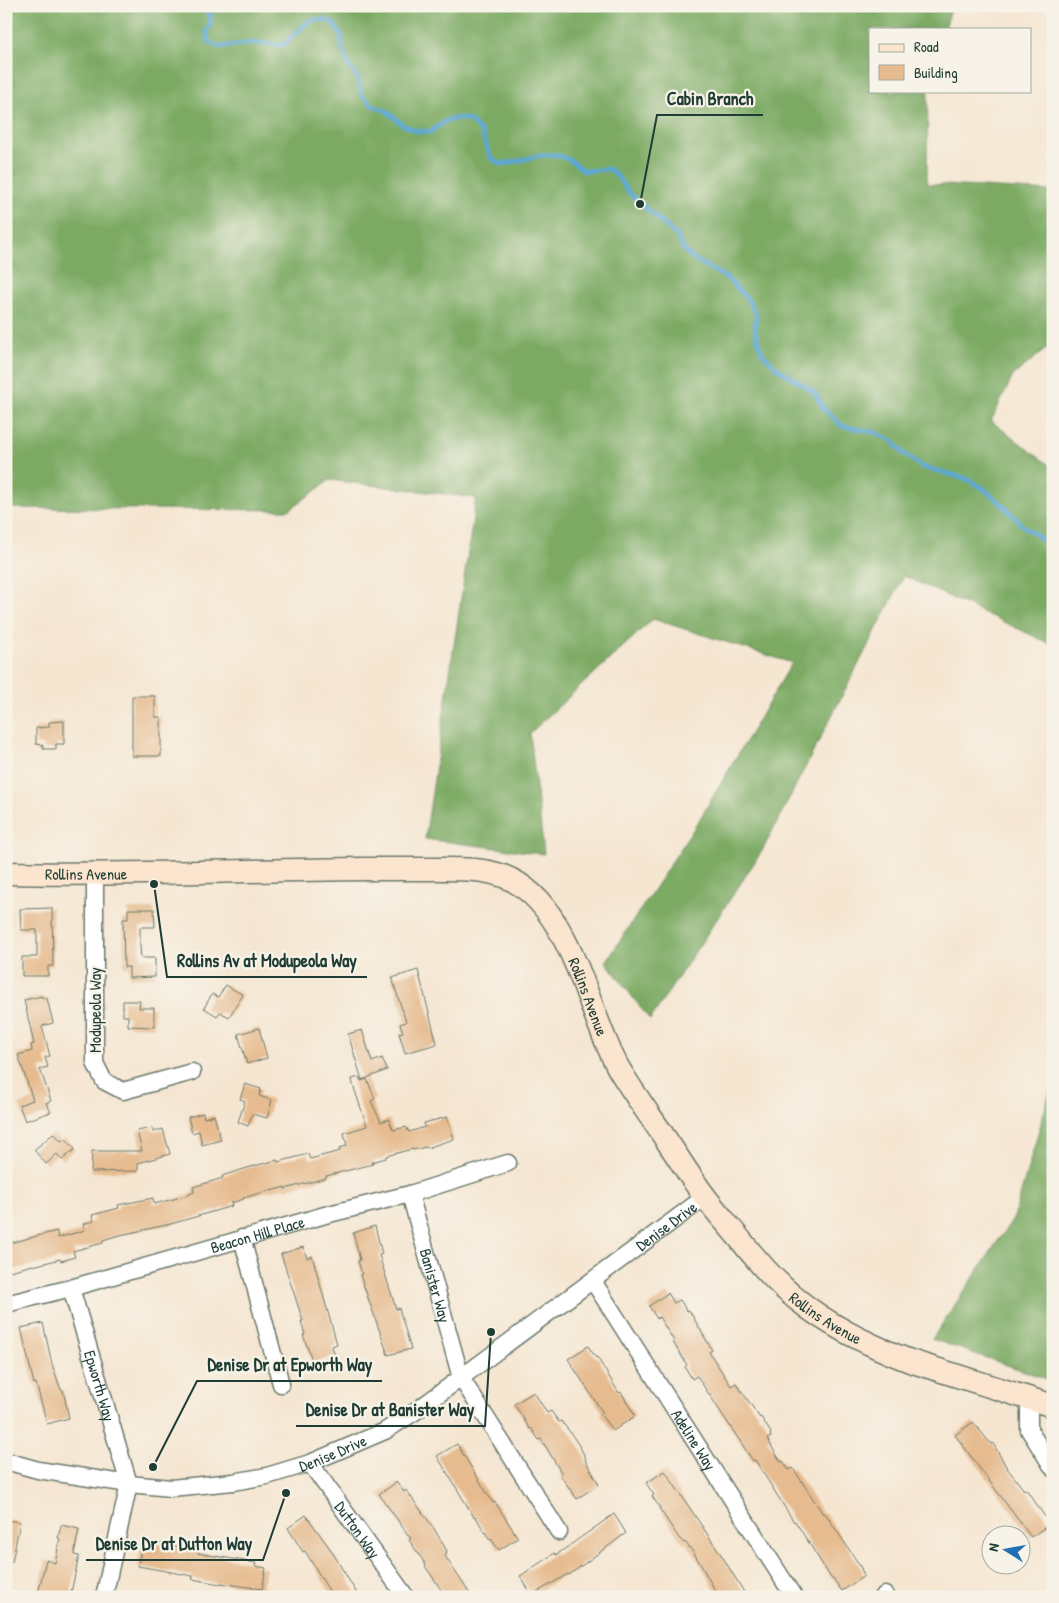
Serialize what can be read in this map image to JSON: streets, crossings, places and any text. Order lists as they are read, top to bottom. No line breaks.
{"streets":{"street":["Rollins Avenue","Modupeola Way","Denise Drive","Beacon Hill Place","Banister Way","Epworth Way","Adeline Way","Dutton Way"]},"crossings":[["Rollins Avenue","Modupeola Way"],["Rollins Avenue","Denise Drive"],["Denise Drive","Banister Way"],["Denise Drive","Epworth Way"],["Denise Drive","Adeline Way"],["Denise Drive","Dutton Way"],["Beacon Hill Place","Banister Way"],["Beacon Hill Place","Epworth Way"]],"places":["Cabin Branch","Rollins Av at Modupeola Way","Denise Dr at Banister Way","Denise Dr at Epworth Way","Denise Dr at Dutton Way"],"legend":["Road","Building"],"north":"left"}
